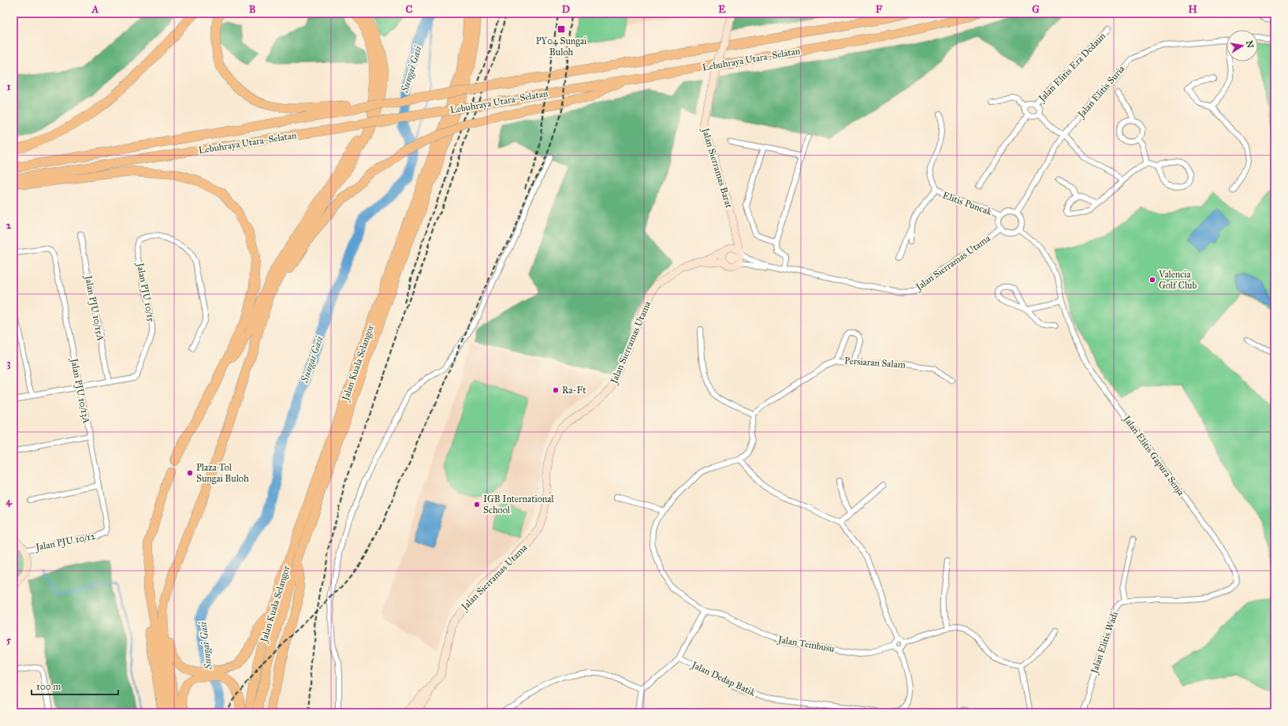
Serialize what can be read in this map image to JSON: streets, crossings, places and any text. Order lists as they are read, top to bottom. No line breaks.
{"streets":{"highway":["Lebuhraya Utara–Selatan","Jalan Kuala Selangor"],"street":["Jalan Elitis Era Dedaun","Jalan Elitis Suria","Jalan Sierramas Barat","Elitis Puncak","Jalan Sierramas Utama","Jalan PJU 10/15","Jalan PJU 10/15A","Persiaran Salam","Jalan PJU 10/13A","Jalan Elitis Gapura Senja","Jalan PJU 10/12","Jalan Elitis Wadi","Jalan Tembusu","Jalan Dedap Batik"]},"crossings":[["Jalan Elitis Suria","Elitis Puncak"],["Jalan Elitis Suria","Jalan Sierramas Utama"],["Jalan Elitis Suria","Jalan Elitis Gapura Senja"],["Jalan Sierramas Barat","Jalan Sierramas Utama"],["Elitis Puncak","Jalan Sierramas Utama"],["Elitis Puncak","Jalan Elitis Gapura Senja"],["Jalan Sierramas Utama","Jalan Elitis Gapura Senja"],["Jalan PJU 10/15","Jalan PJU 10/15A"],["Jalan PJU 10/15","Jalan PJU 10/13A"],["Jalan PJU 10/13A","Jalan PJU 10/12"],["Jalan Elitis Gapura Senja","Jalan Elitis Wadi"]],"water":["Sungai Gasi"],"places":{"transit":["PY04 Sungai Buloh"],"other":["Valencia Golf Club","Ra-Ft","Plaza Tol Sungai Buloh","IGB International School"]},"scale_bar":"100 m","north":"right","grid":{"columns":["A","B","C","D","E","F","G","H"],"rows":["1","2","3","4","5"]}}
